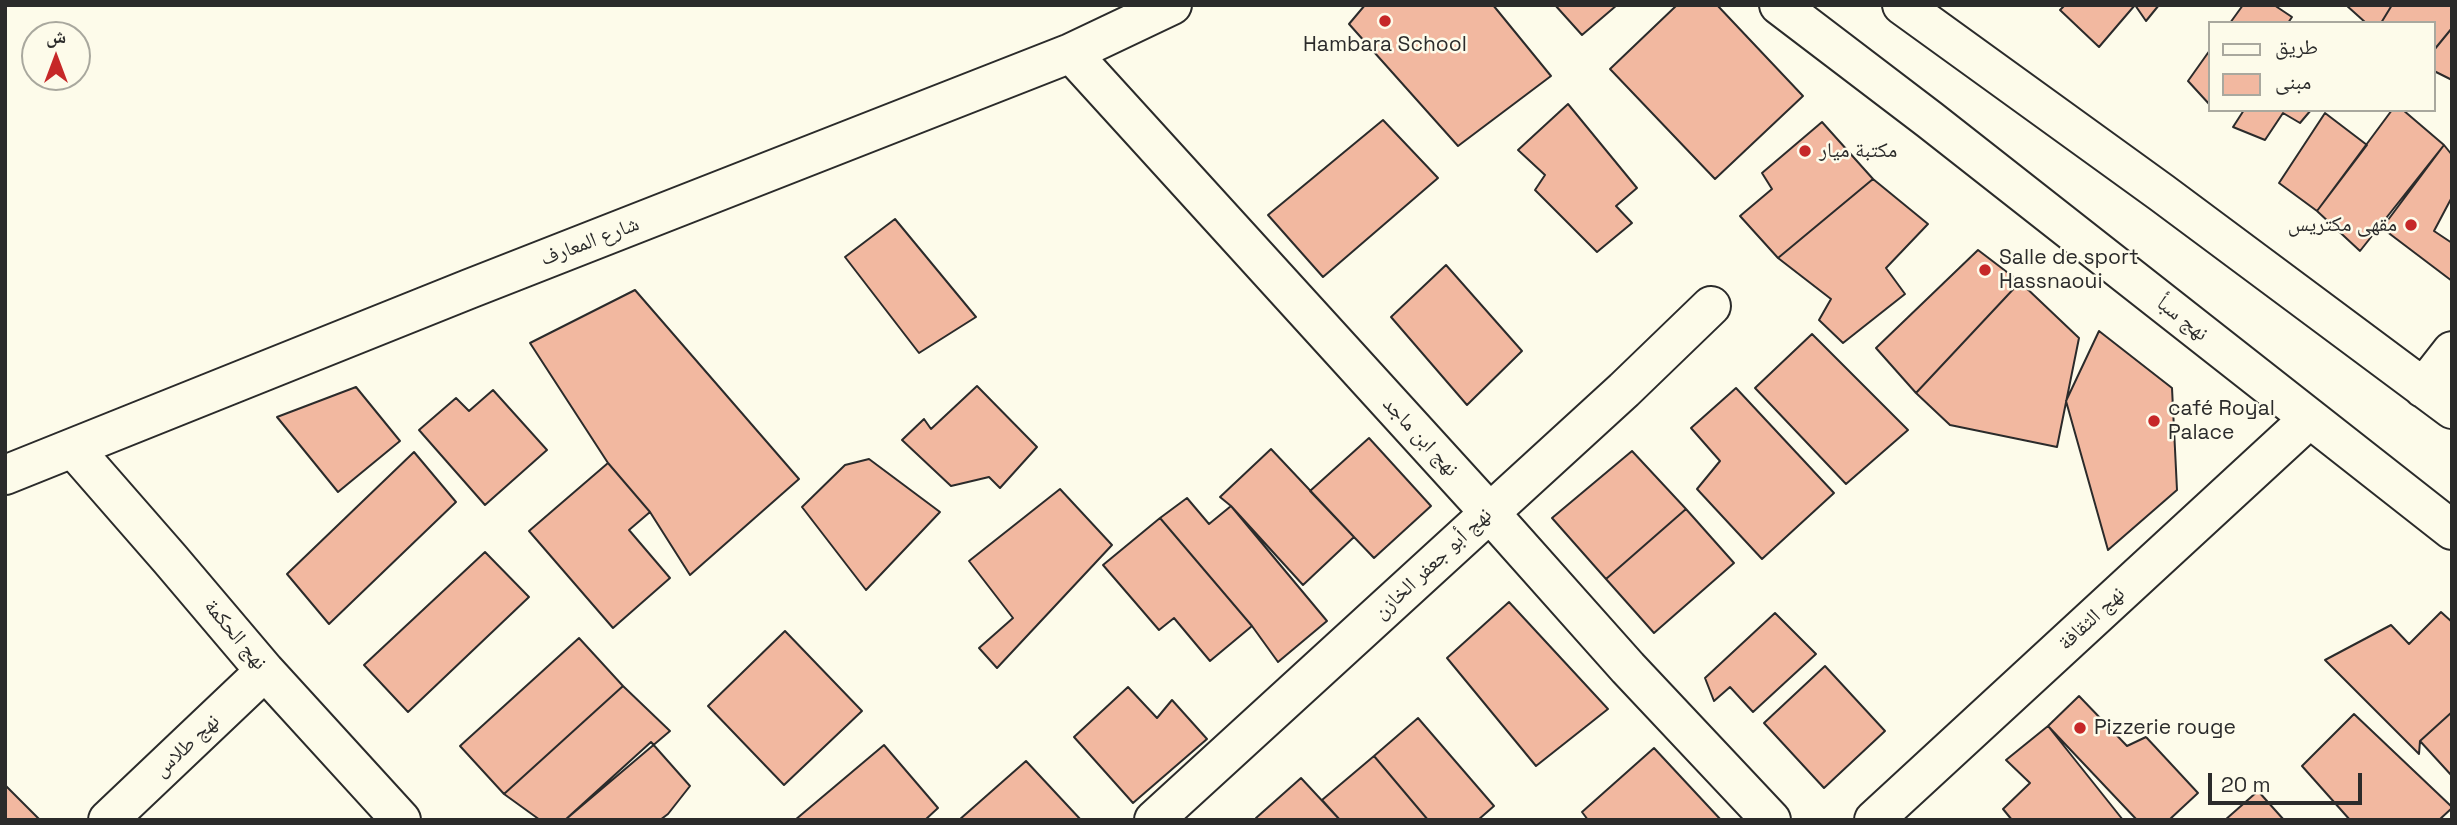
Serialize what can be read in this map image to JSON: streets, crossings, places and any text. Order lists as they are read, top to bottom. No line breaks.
{"streets":{"street":["شارع المعارف","نهج سبأ","نهج ابن ماجد","نهج أبو جعفر الخازن","نهج الثقافة","نهج الحكمة","نهج طلاس"]},"crossings":[["شارع المعارف","نهج ابن ماجد"],["شارع المعارف","نهج الحكمة"],["نهج سبأ","نهج الثقافة"],["نهج ابن ماجد","نهج أبو جعفر الخازن"],["نهج الحكمة","نهج طلاس"]],"places":["Hambara School","مكتبة ميار","مقهى مكتريس","Salle de sport Hassnaoui","café Royal Palace","Pizzerie rouge"],"legend":["طريق","مبنى"],"scale_bar":"20 m","north":"top"}
